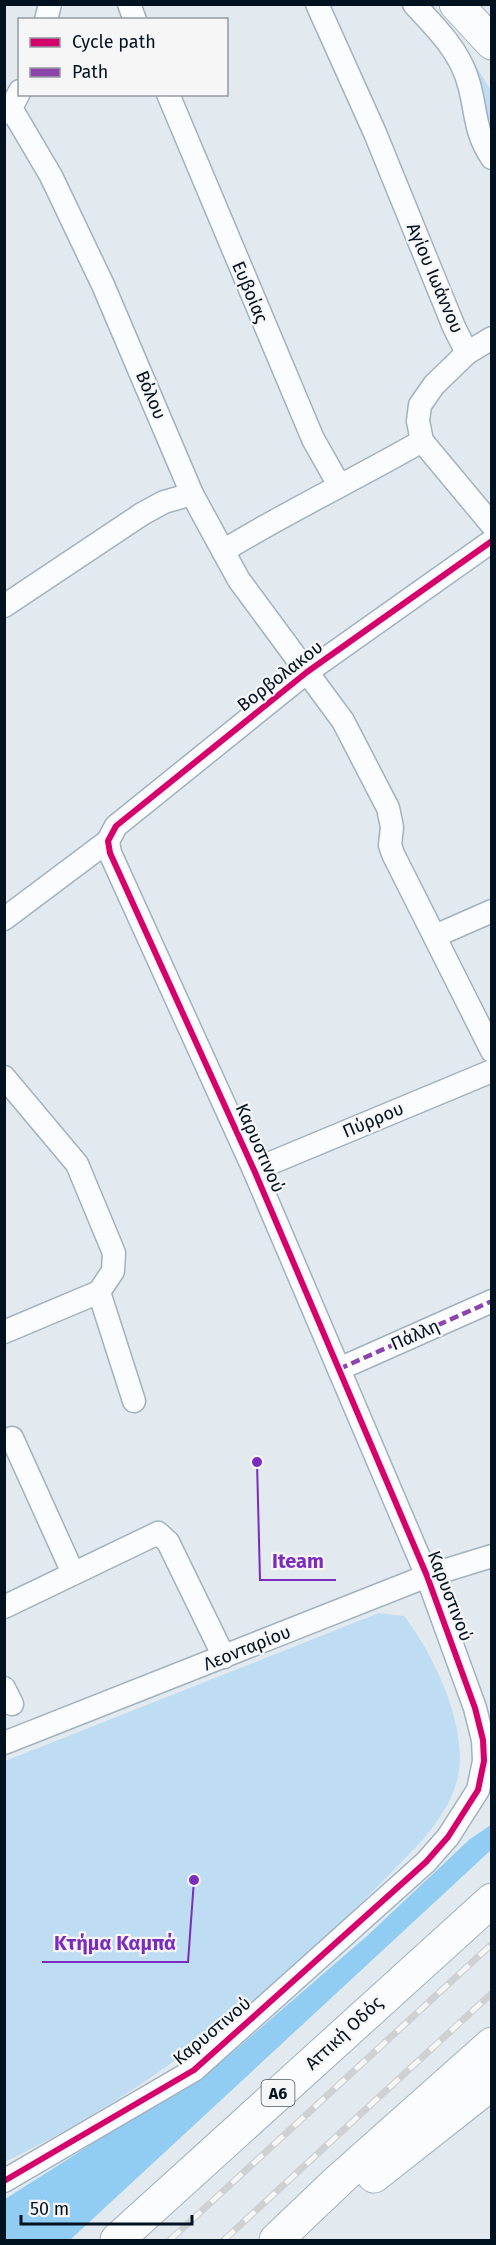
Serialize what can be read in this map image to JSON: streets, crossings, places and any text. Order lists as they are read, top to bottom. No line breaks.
{"streets":{"highway":["Αττική Οδός","Α6"],"street":["Αγίου Ιωάννου","Ευβοίας","Βόλου","Βορβολακου","Πύρρου","Καρυστινού","Πάλλη","Λεονταρίου"]},"crossings":[["Βόλου","Βορβολακου"],["Βορβολακου","Καρυστινού"],["Πύρρου","Καρυστινού"],["Καρυστινού","Πάλλη"],["Καρυστινού","Λεονταρίου"]],"places":["Iteam","Kτήμα Καμπά"],"legend":["Cycle path","Path"],"scale_bar":"50 m"}
